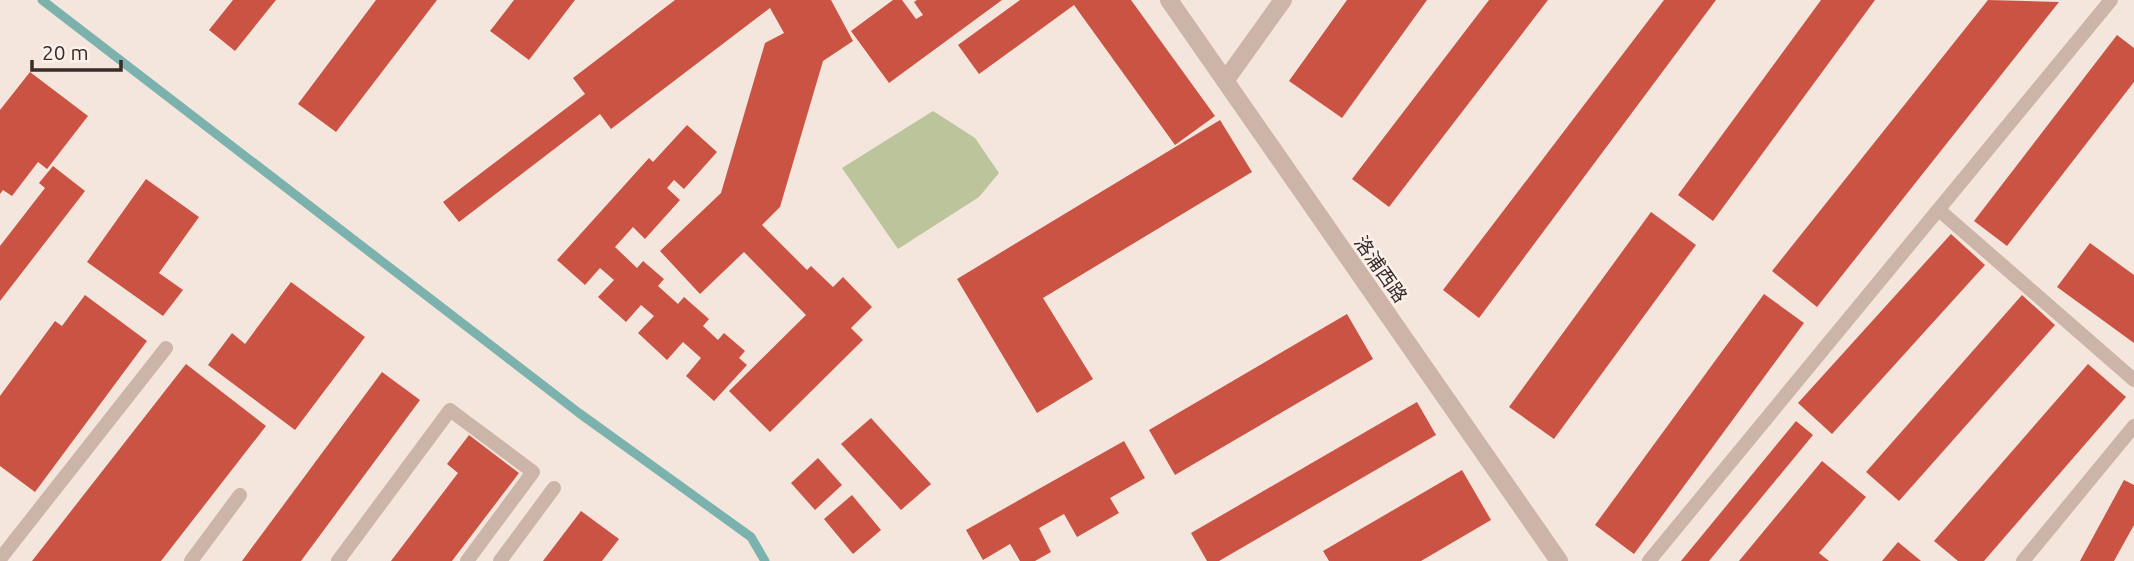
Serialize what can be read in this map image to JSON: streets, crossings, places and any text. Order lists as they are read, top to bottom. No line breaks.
{"streets":{"street":["洛浦西路"]},"scale_bar":"20 m"}
